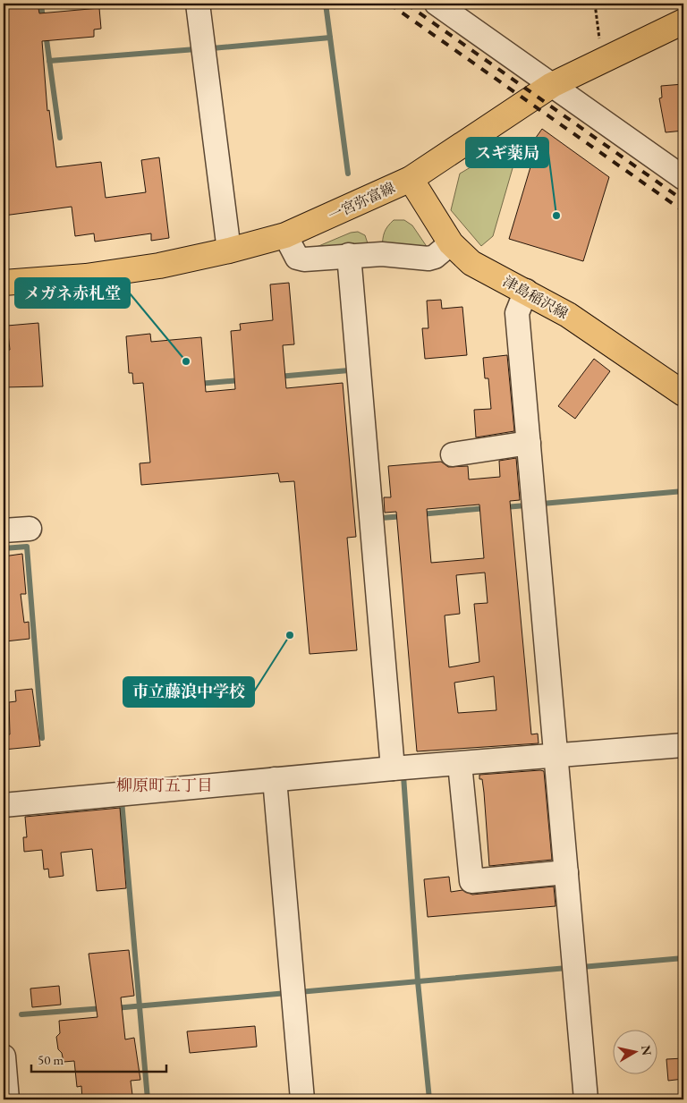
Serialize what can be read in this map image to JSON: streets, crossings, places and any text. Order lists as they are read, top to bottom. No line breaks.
{"streets":{"main road":["一宮弥富線","津島稲沢線"]},"crossings":[["一宮弥富線","津島稲沢線"]],"districts":["柳原町五丁目"],"places":["スギ薬局","メガネ赤札堂","市立藤浪中学校"],"scale_bar":"50 m","north":"right"}
